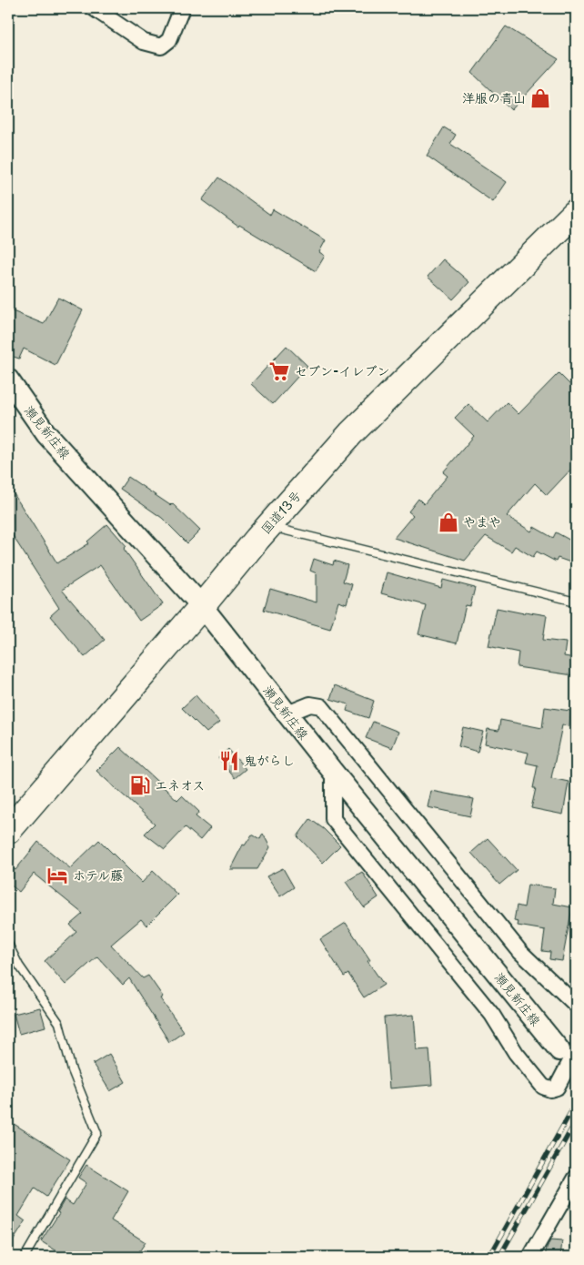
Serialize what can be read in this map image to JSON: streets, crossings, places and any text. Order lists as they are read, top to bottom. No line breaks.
{"streets":{"highway":["国道13号"],"main road":["瀬見新庄線"]},"crossings":[["瀬見新庄線","国道13号"]],"places":{"shop":["洋服の青山","やまや"],"supermarket":["セブン-イレブン"],"restaurant":["鬼がらし"],"fuel station":["エネオス"],"hotel":["ホテル藤"]}}
